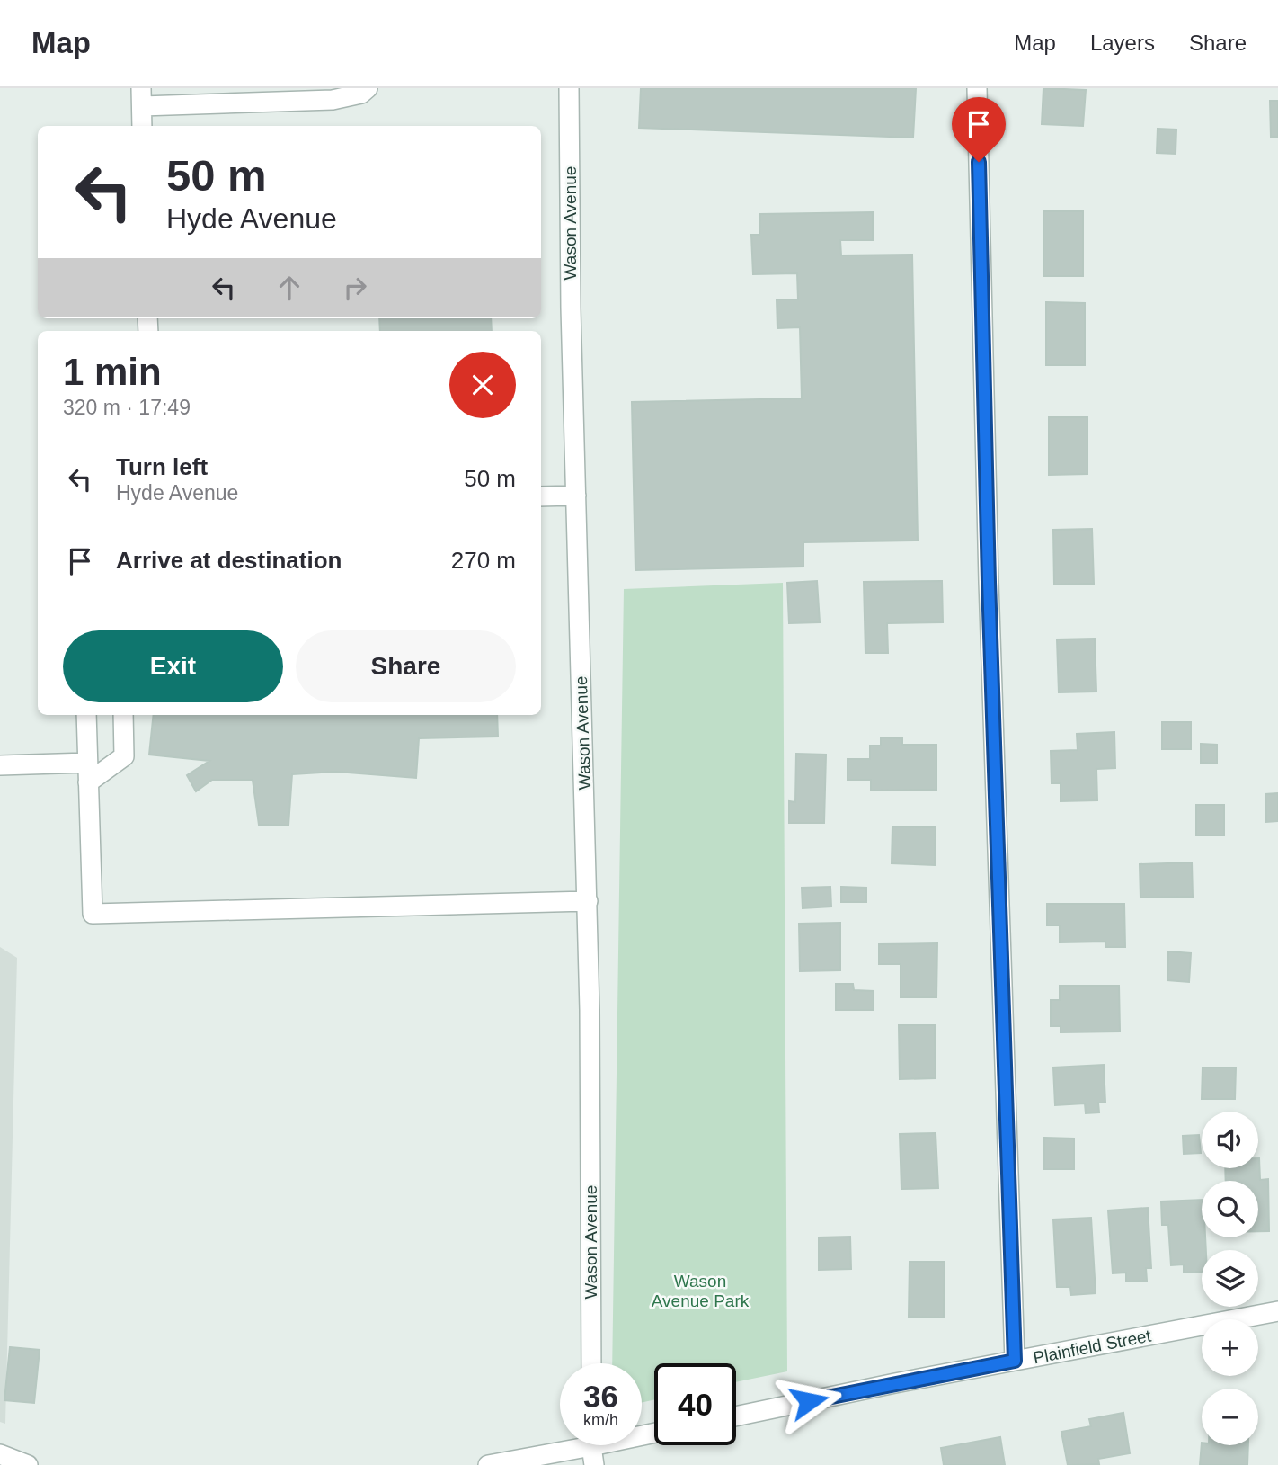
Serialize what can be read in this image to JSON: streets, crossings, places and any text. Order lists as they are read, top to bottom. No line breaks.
{"streets":{"street":["Wason Avenue","Plainfield Street"]},"parks":["Wason Avenue Park"],"page":{"header":"Map","nav":["Map","Layers","Share"],"turn":["50 m","Hyde Avenue"],"heading":["1 min","320 m · 17:49"],"list":[{"name":"Turn left","note":"Hyde Avenue","value":"50 m"},{"name":"Arrive at destination","value":"270 m"}],"buttons":["Exit","Share"],"map_buttons":["+","−"],"speed":"36 km/h","limit":"40"}}
